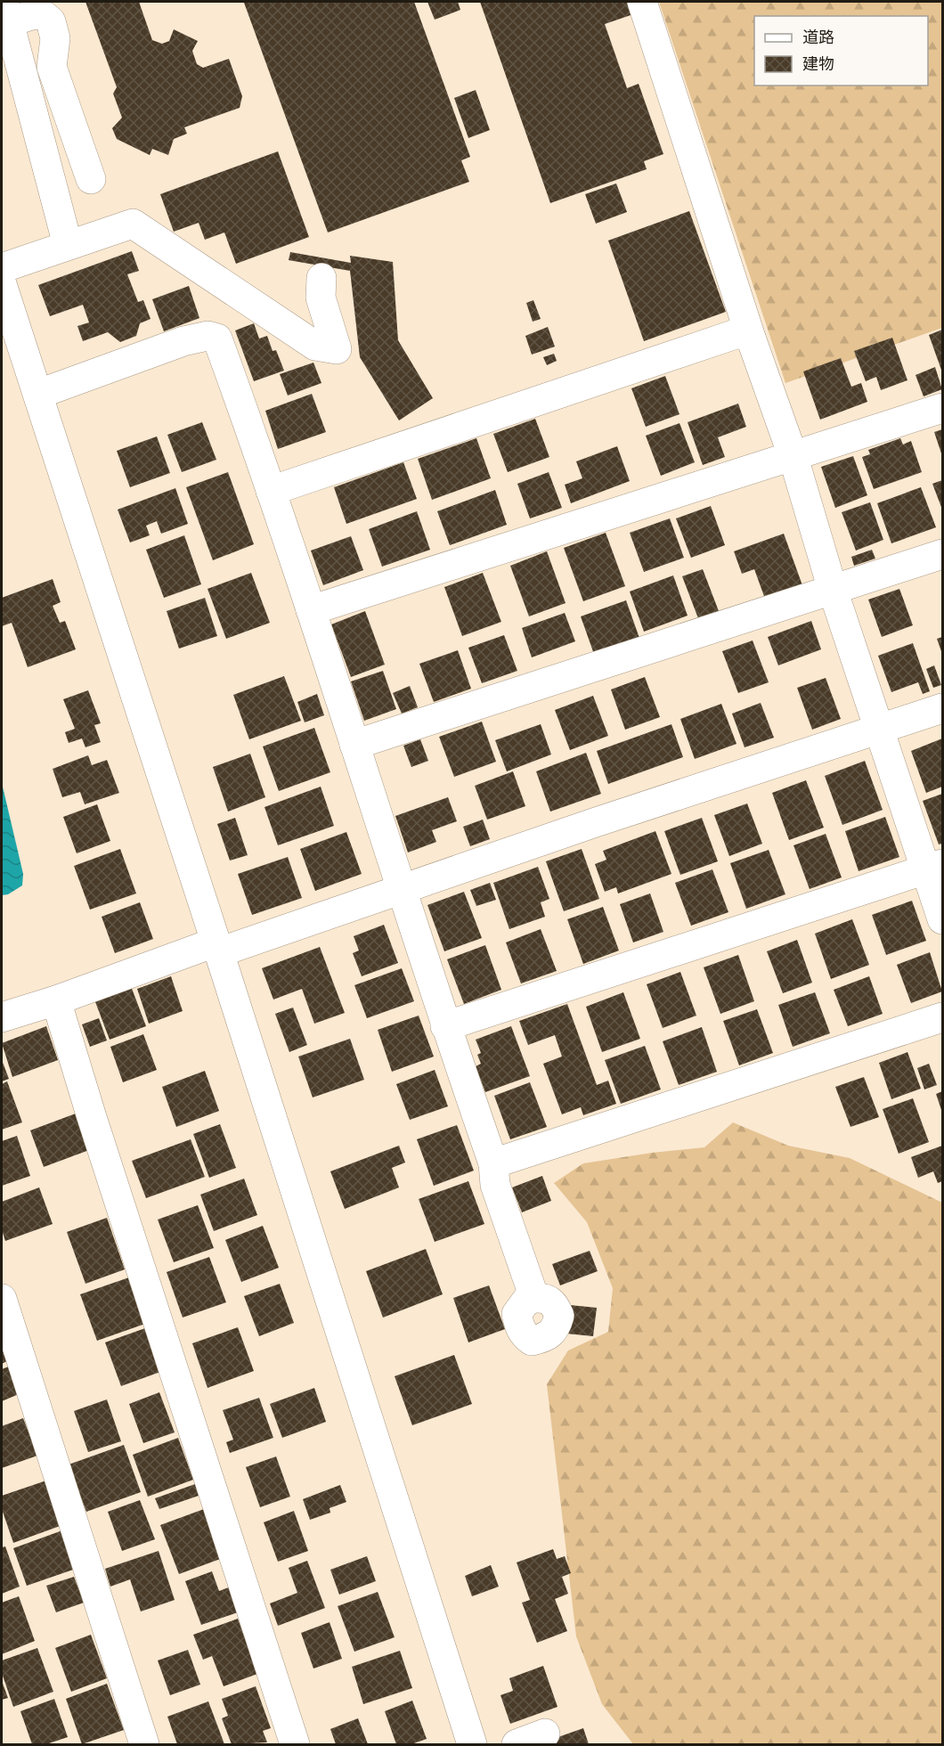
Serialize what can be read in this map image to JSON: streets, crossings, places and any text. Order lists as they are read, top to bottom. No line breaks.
{"legend":["道路","建物"]}
